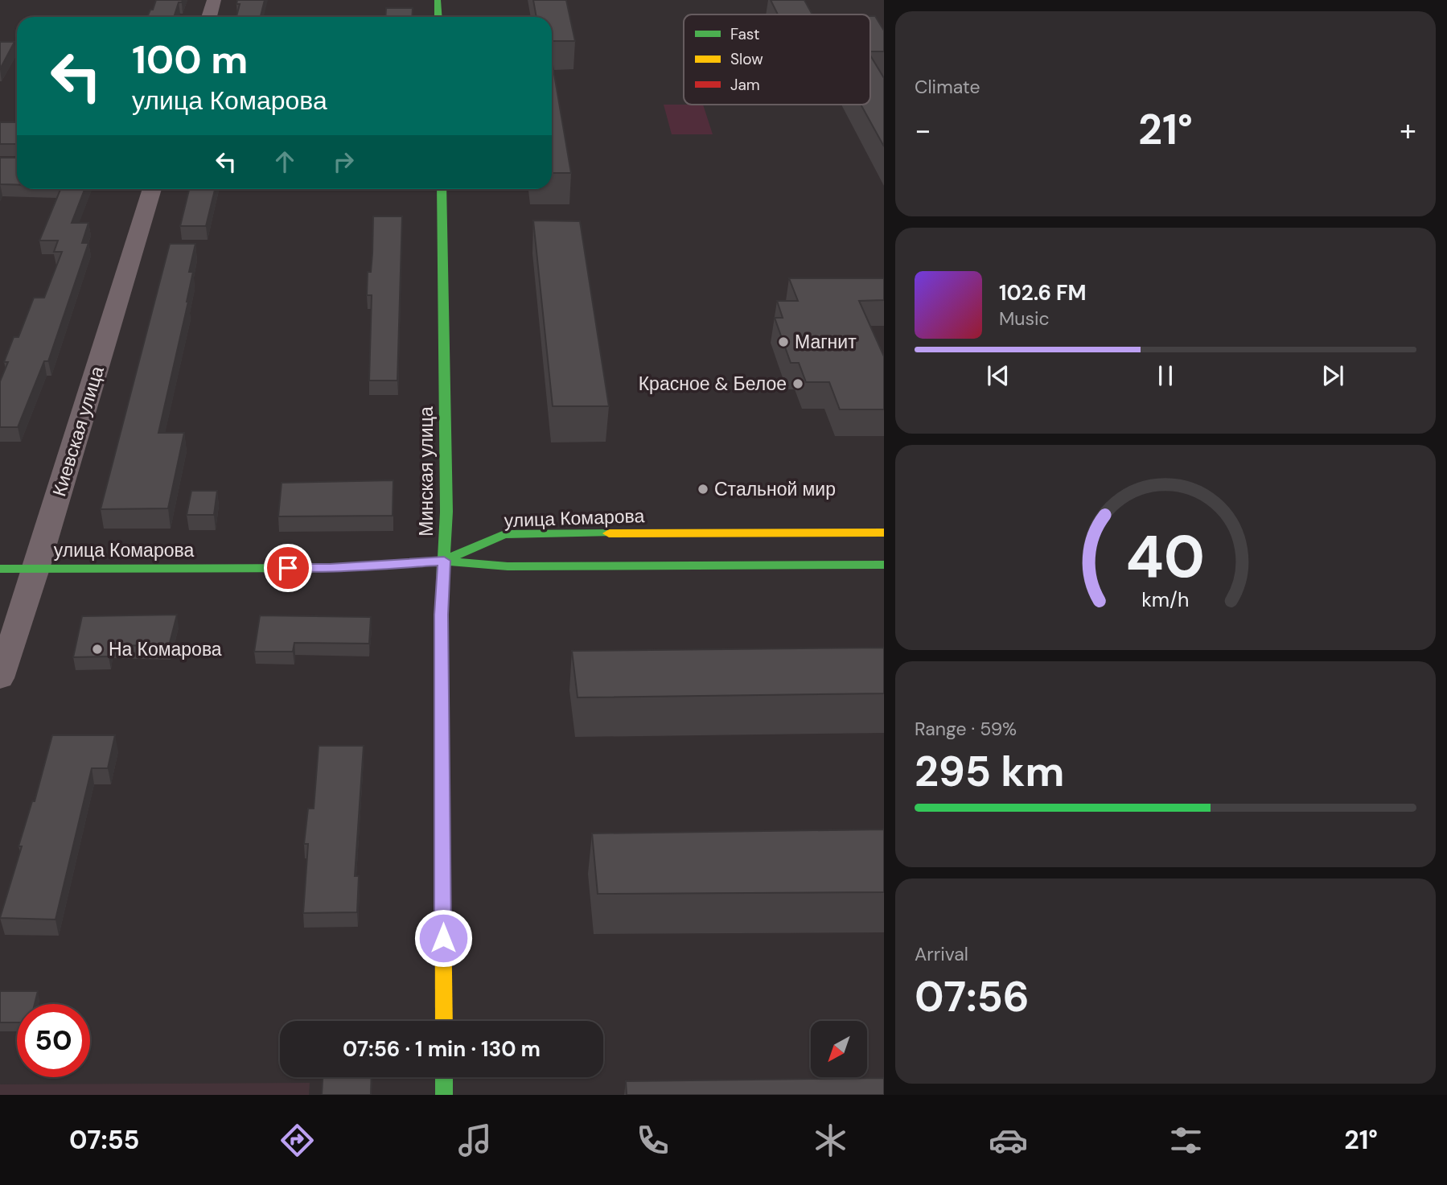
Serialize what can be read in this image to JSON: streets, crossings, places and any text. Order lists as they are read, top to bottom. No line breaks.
{"streets":{"main road":["Минская улица","улица Комарова"],"street":["Киевская улица"]},"crossings":[["Киевская улица","улица Комарова"],["Минская улица","улица Комарова"]],"places":["Магнит","Красное & Белое","Стальной мир","На Комарова"],"legend":["Fast","Slow","Jam"],"north":"bottom left","page":{"tile":["Climate",["Range · 59%","295 km"],["Arrival","07:56"]],"turn":["100 m","улица Комарова"],"heat":["−","21°","+"],"song":["102.6 FM","Music"],"limit":"50","trip":"07:56 · 1 min · 130 m","tabs":["07:55","21°"],"gauge":["40","km/h"]}}
